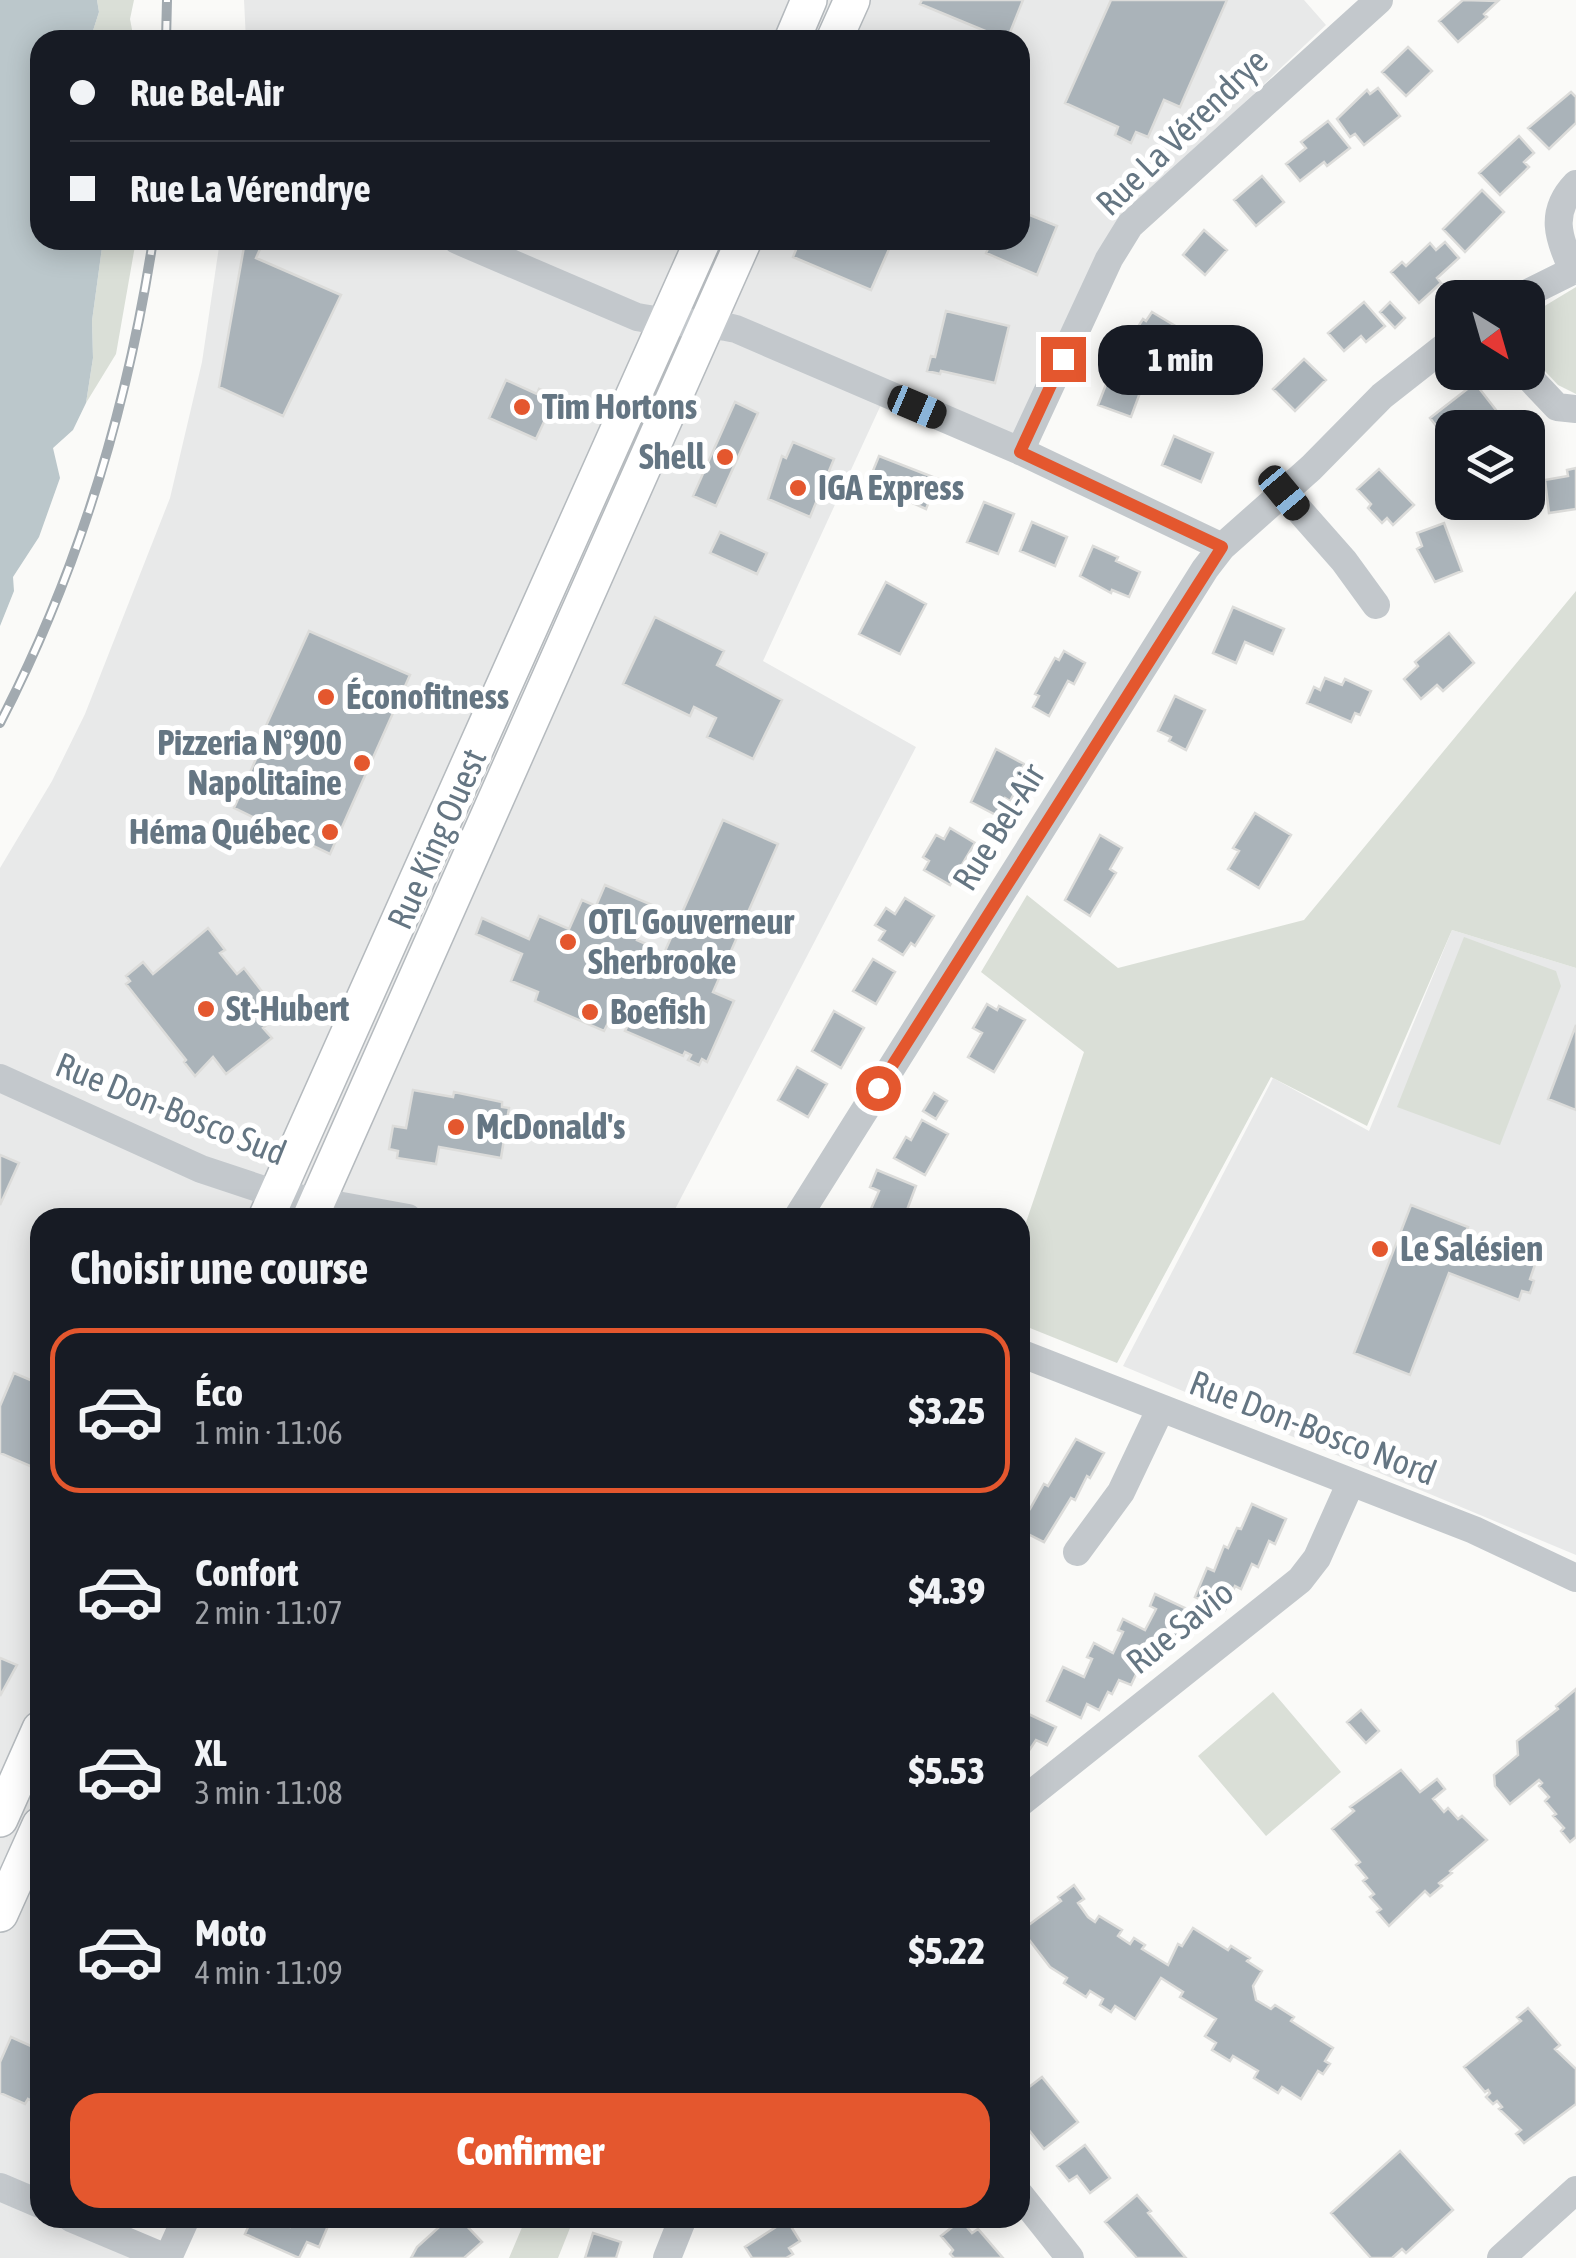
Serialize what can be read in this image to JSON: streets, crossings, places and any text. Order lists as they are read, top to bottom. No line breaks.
{"streets":{"main road":["Rue King Ouest"],"street":["Rue La Vérendrye","Rue Bel-Air","Rue Don-Bosco Sud","Rue Don-Bosco Nord","Rue Savio"]},"crossings":[["Rue King Ouest","Rue Don-Bosco Sud"],["Rue Don-Bosco Nord","Rue Savio"]],"places":["Tim Hortons","Shell","IGA Express","Éconofitness","Pizzeria N°900 Napolitaine","Héma Québec","OTL Gouverneur Sherbrooke","St-Hubert","Boefish","McDonald's","Le Salésien"],"north":"bottom right","page":{"banner":["Rue Bel-Air","Rue La Vérendrye"],"bubble":"1 min","heading":"Choisir une course","list":[{"name":"Éco","note":"1 min · 11:06","value":"$3.25"},{"name":"Confort","note":"2 min · 11:07","value":"$4.39"},{"name":"XL","note":"3 min · 11:08","value":"$5.53"},{"name":"Moto","note":"4 min · 11:09","value":"$5.22"}],"buttons":"Confirmer"}}
